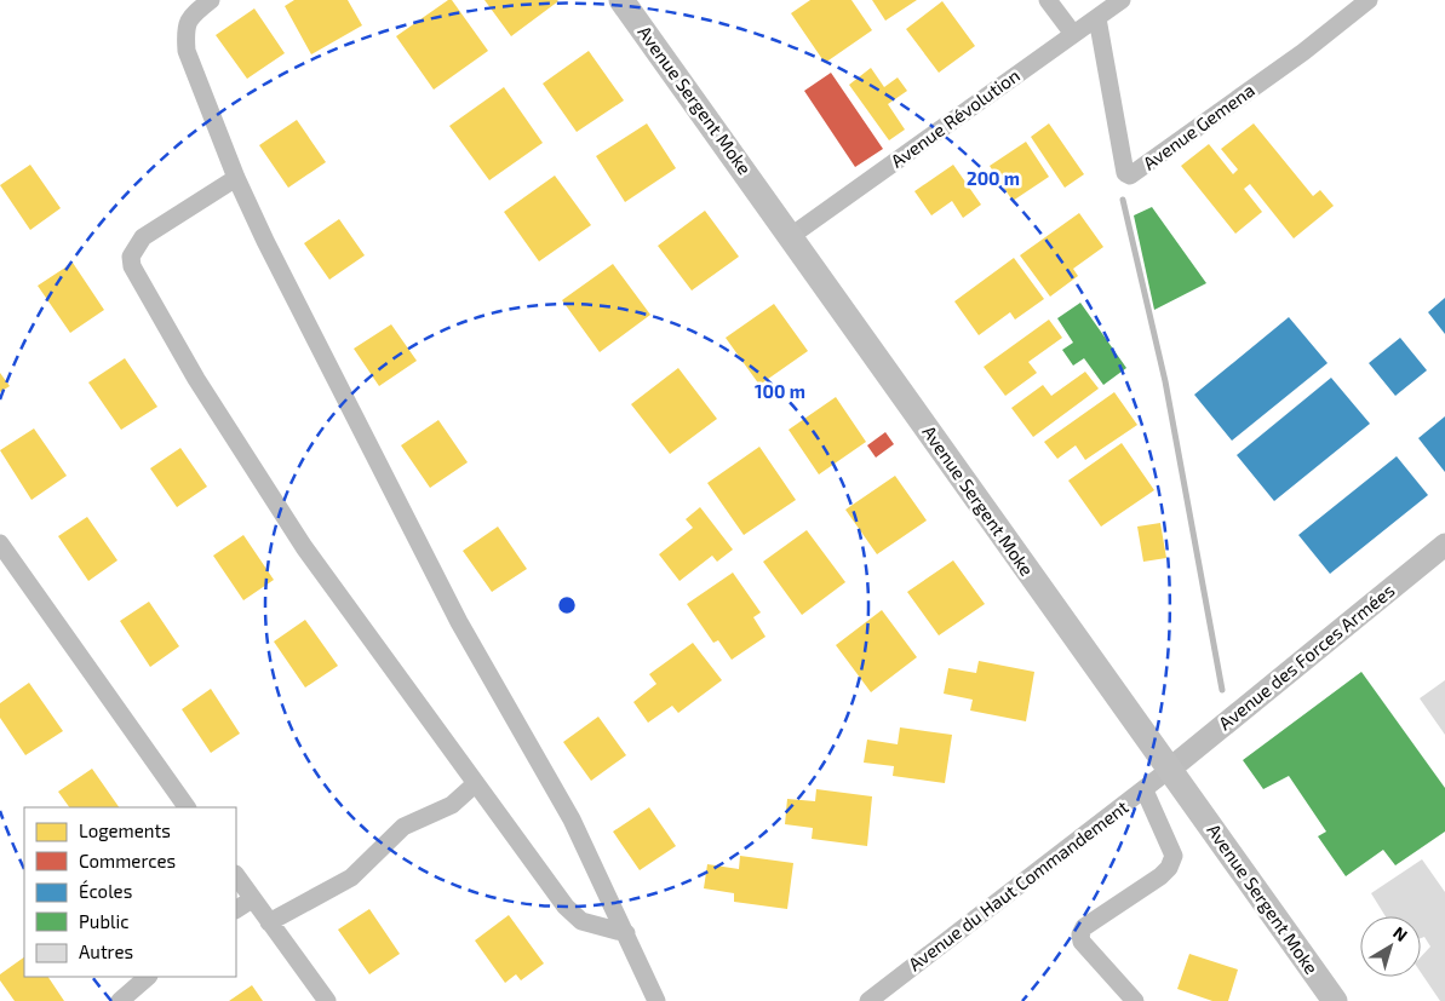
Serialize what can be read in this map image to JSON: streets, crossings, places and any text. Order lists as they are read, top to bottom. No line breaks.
{"streets":{"main road":["Avenue Sergent Moke"],"street":["Avenue Révolution","Avenue Gemena","Avenue des Forces Armées","Avenue du Haut Commandement"]},"crossings":[["Avenue Sergent Moke","Avenue Révolution"],["Avenue Sergent Moke","Avenue des Forces Armées"],["Avenue Sergent Moke","Avenue du Haut Commandement"],["Avenue Révolution","Avenue Gemena"],["Avenue des Forces Armées","Avenue du Haut Commandement"]],"legend":["Logements","Commerces","Écoles","Public","Autres"],"north":"top right","rings":["200 m","100 m"]}
